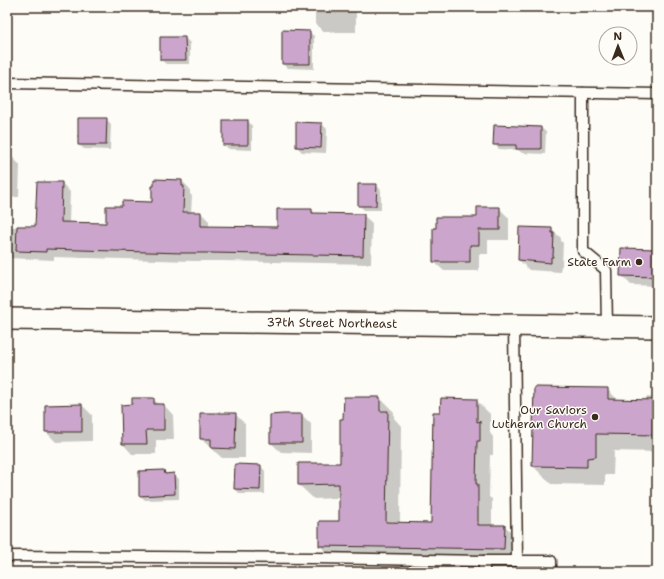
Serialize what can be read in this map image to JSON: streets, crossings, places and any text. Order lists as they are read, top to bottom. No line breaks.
{"streets":{"street":["37th Street Northeast"]},"places":["State Farm","Our Saviors Lutheran Church"],"north":"top"}
